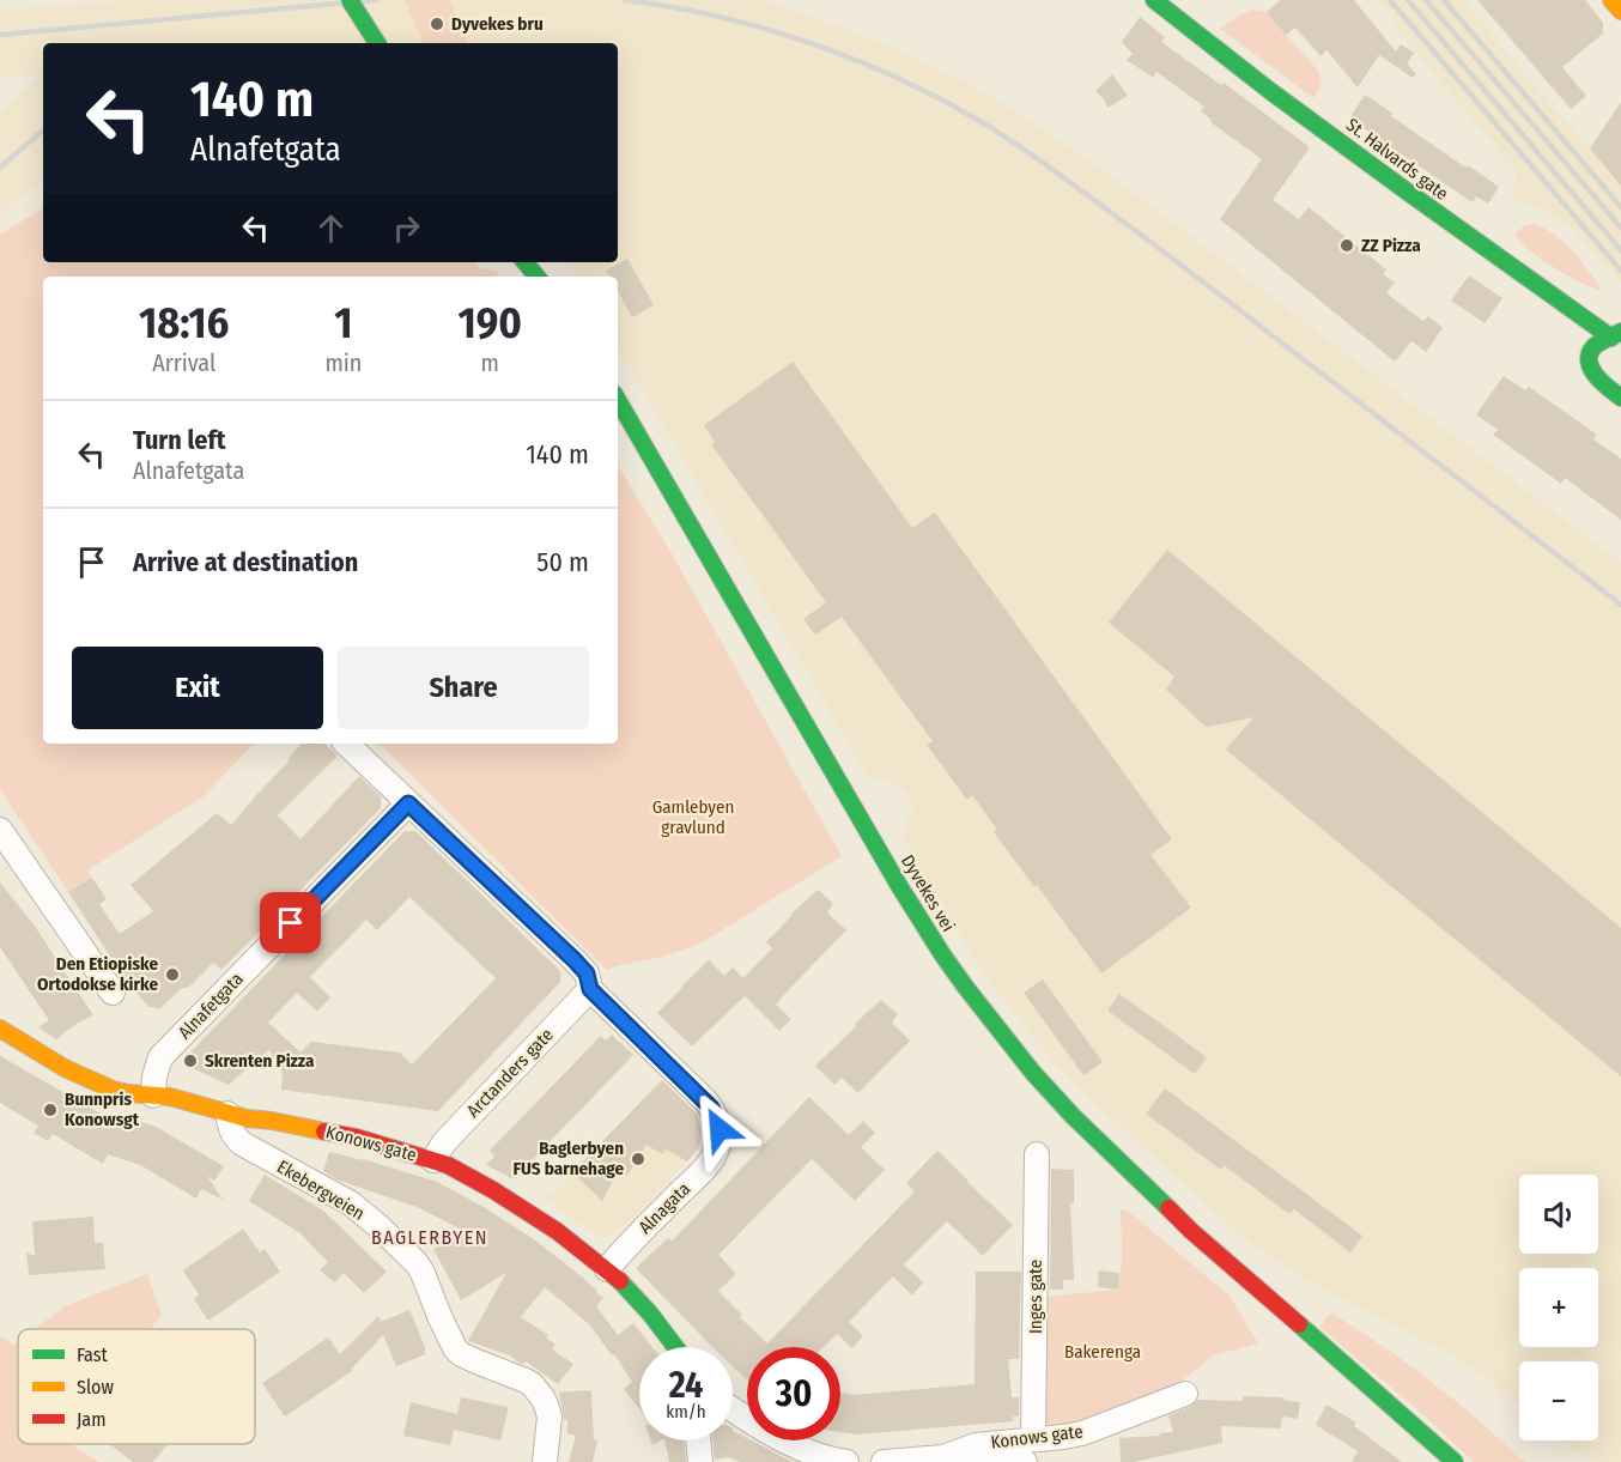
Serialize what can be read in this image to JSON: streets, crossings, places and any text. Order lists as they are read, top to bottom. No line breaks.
{"streets":{"street":["St. Halvards gate","Dyvekes vei","Alnafetgata","Arctanders gate","Konows gate","Ekebergveien","Alnagata","Inges gate"]},"crossings":[["Alnafetgata","Konows gate"],["Alnafetgata","Alnagata"],["Arctanders gate","Konows gate"],["Arctanders gate","Alnagata"],["Konows gate","Ekebergveien"],["Konows gate","Alnagata"],["Konows gate","Inges gate"]],"districts":["BAGLERBYEN"],"parks":["Gamlebyen gravlund","Bakerenga"],"places":["Dyvekes bru","ZZ Pizza","Den Etiopiske Ortodokse kirke","Skrenten Pizza","Bunnpris Konowsgt","Baglerbyen FUS barnehage"],"legend":["Fast","Slow","Jam"],"page":{"turn":["140 m","Alnafetgata"],"eta":["18:16","Arrival","1","min","190","m"],"list":[{"name":"Turn left","note":"Alnafetgata","value":"140 m"},{"name":"Arrive at destination","value":"50 m"}],"buttons":["Exit","Share"],"map_buttons":["+","−"],"speed":"24 km/h","limit":"30"}}
